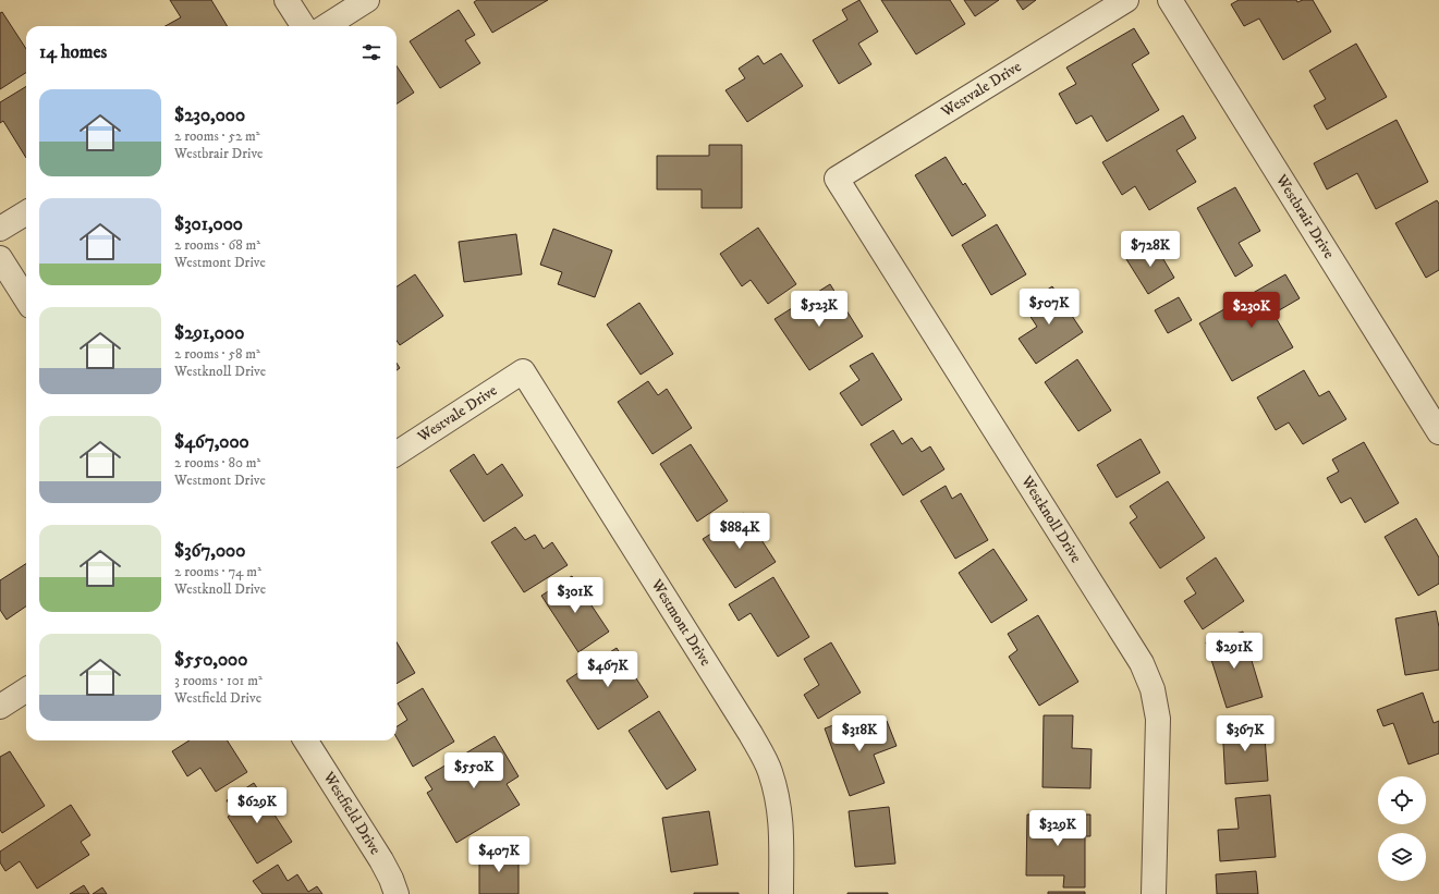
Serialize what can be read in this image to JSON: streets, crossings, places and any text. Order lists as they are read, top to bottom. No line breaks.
{"streets":{"street":["Westvale Drive","Westbrair Drive","Westknoll Drive","Westmont Drive","Westfield Drive"]},"crossings":[["Westvale Drive","Westknoll Drive"],["Westvale Drive","Westmont Drive"]],"page":{"heading":"14 homes","list":[{"name":"$230,000","note":"2 rooms · 52 m² · Westbrair Drive"},{"name":"$301,000","note":"2 rooms · 68 m² · Westmont Drive"},{"name":"$291,000","note":"2 rooms · 58 m² · Westknoll Drive"},{"name":"$467,000","note":"2 rooms · 80 m² · Westmont Drive"},{"name":"$367,000","note":"2 rooms · 74 m² · Westknoll Drive"},{"name":"$550,000","note":"3 rooms · 101 m² · Westfield Drive"}],"price":["$728K","$507K","$523K","$230K","$884K","$301K","$291K","$467K","$318K","$367K","$550K","$629K","$329K","$407K"]}}
